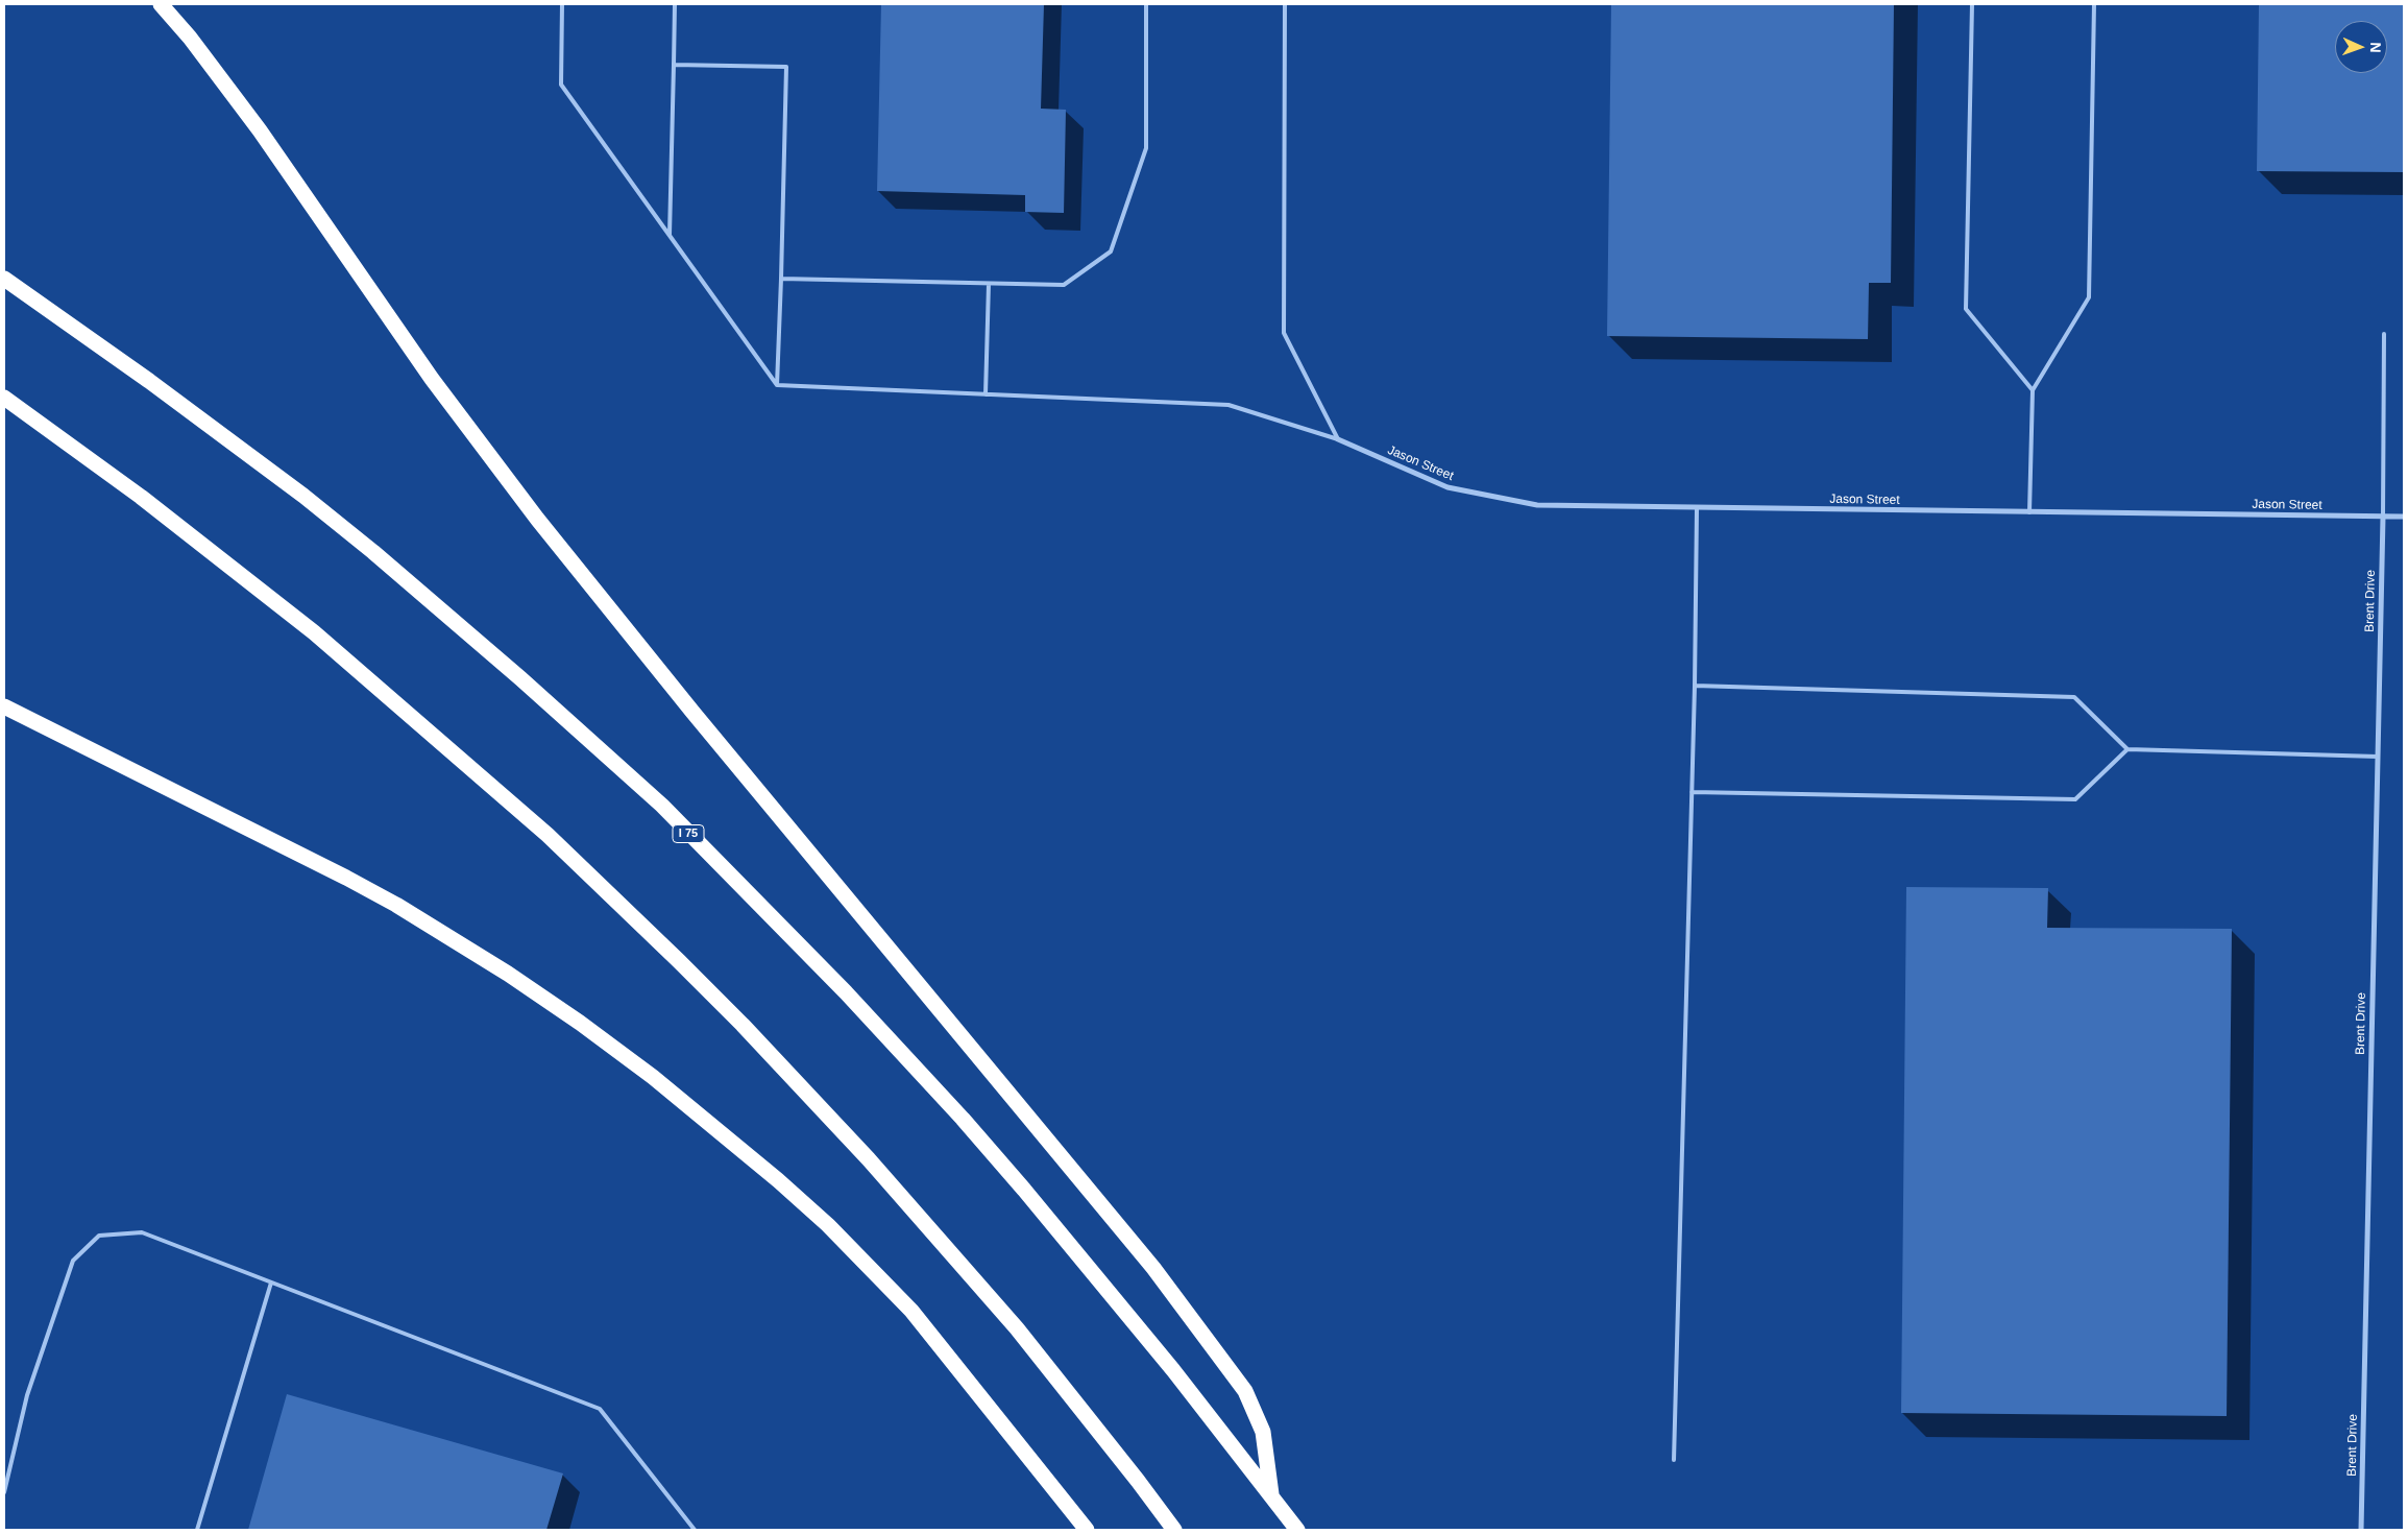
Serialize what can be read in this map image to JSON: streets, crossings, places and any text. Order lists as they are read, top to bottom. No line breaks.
{"streets":{"highway":["I 75"],"street":["Jason Street","Brent Drive"]},"crossings":[["Jason Street","Brent Drive"]],"north":"right"}
